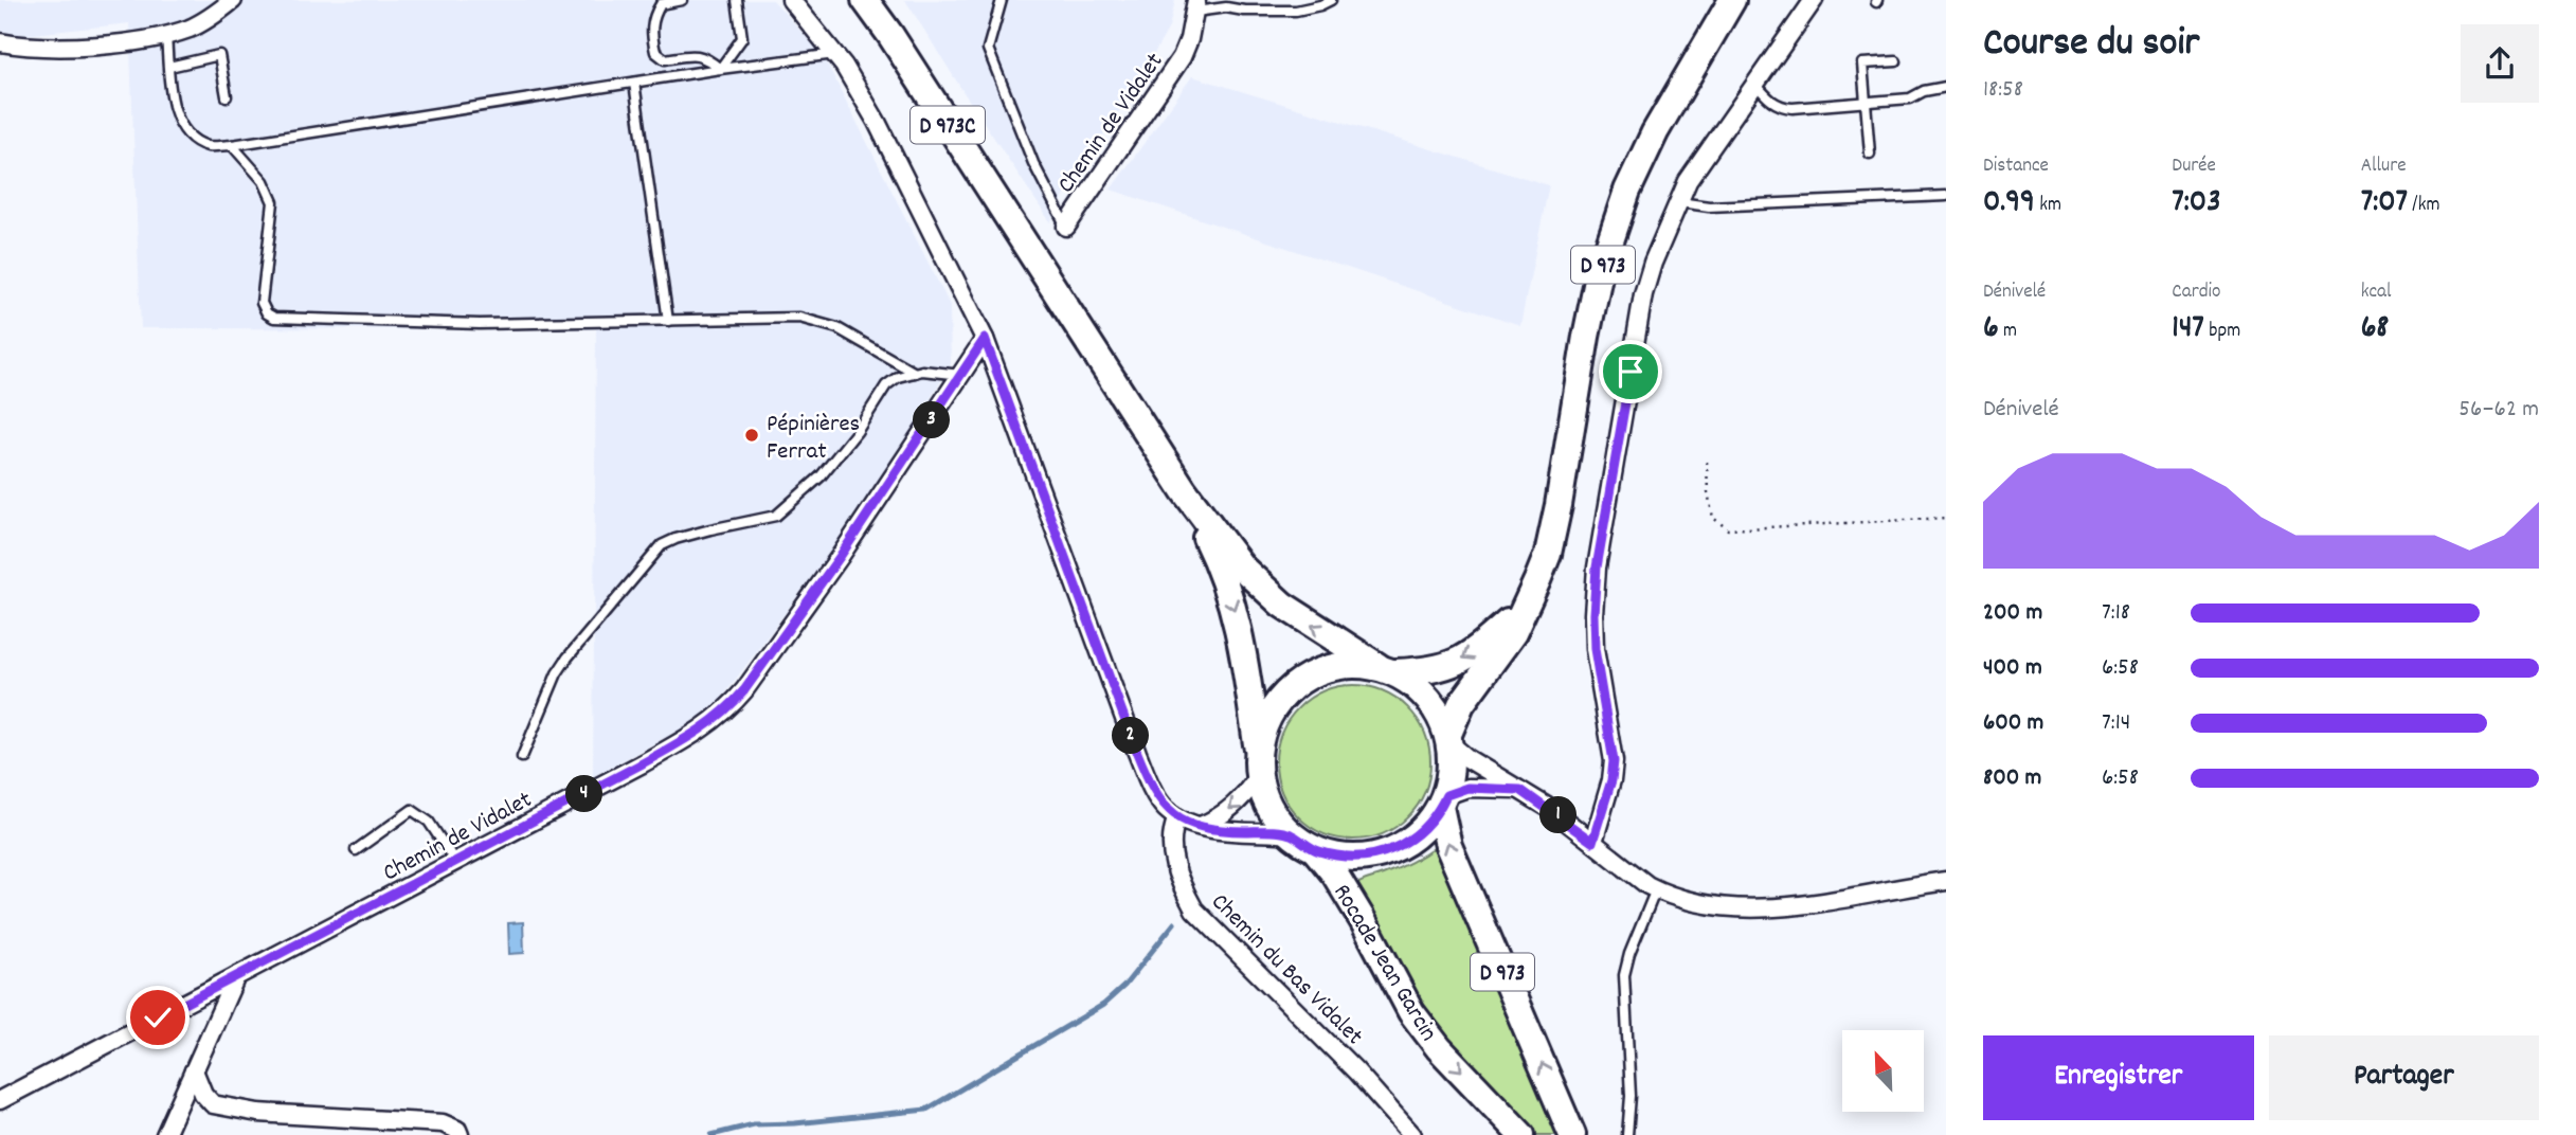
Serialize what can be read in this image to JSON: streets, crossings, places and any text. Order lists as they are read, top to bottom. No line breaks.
{"streets":{"main road":["D 973C","D 973","Rocade Jean Garcin"],"street":["Chemin de Vidalet","Chemin du Bas Vidalet"]},"crossings":[["D 973C","D 973"],["D 973C","Rocade Jean Garcin"],["D 973","Rocade Jean Garcin"]],"places":["Pépinières Ferrat"],"north":"top left","page":{"heading":["Course du soir","18:58"],"stats":[["Distance","0.99 km"],["Durée","7:03"],["Allure","7:07 /km"],["Dénivelé","6 m"],["Cardio","147 bpm"],["kcal","68"]],"chart":["Dénivelé","56–62 m"],"pins":["3","2","4","1"],"list":[{"name":"200 m","note":"7:18"},{"name":"400 m","note":"6:58"},{"name":"600 m","note":"7:14"},{"name":"800 m","note":"6:58"}],"buttons":["Enregistrer","Partager"]}}
